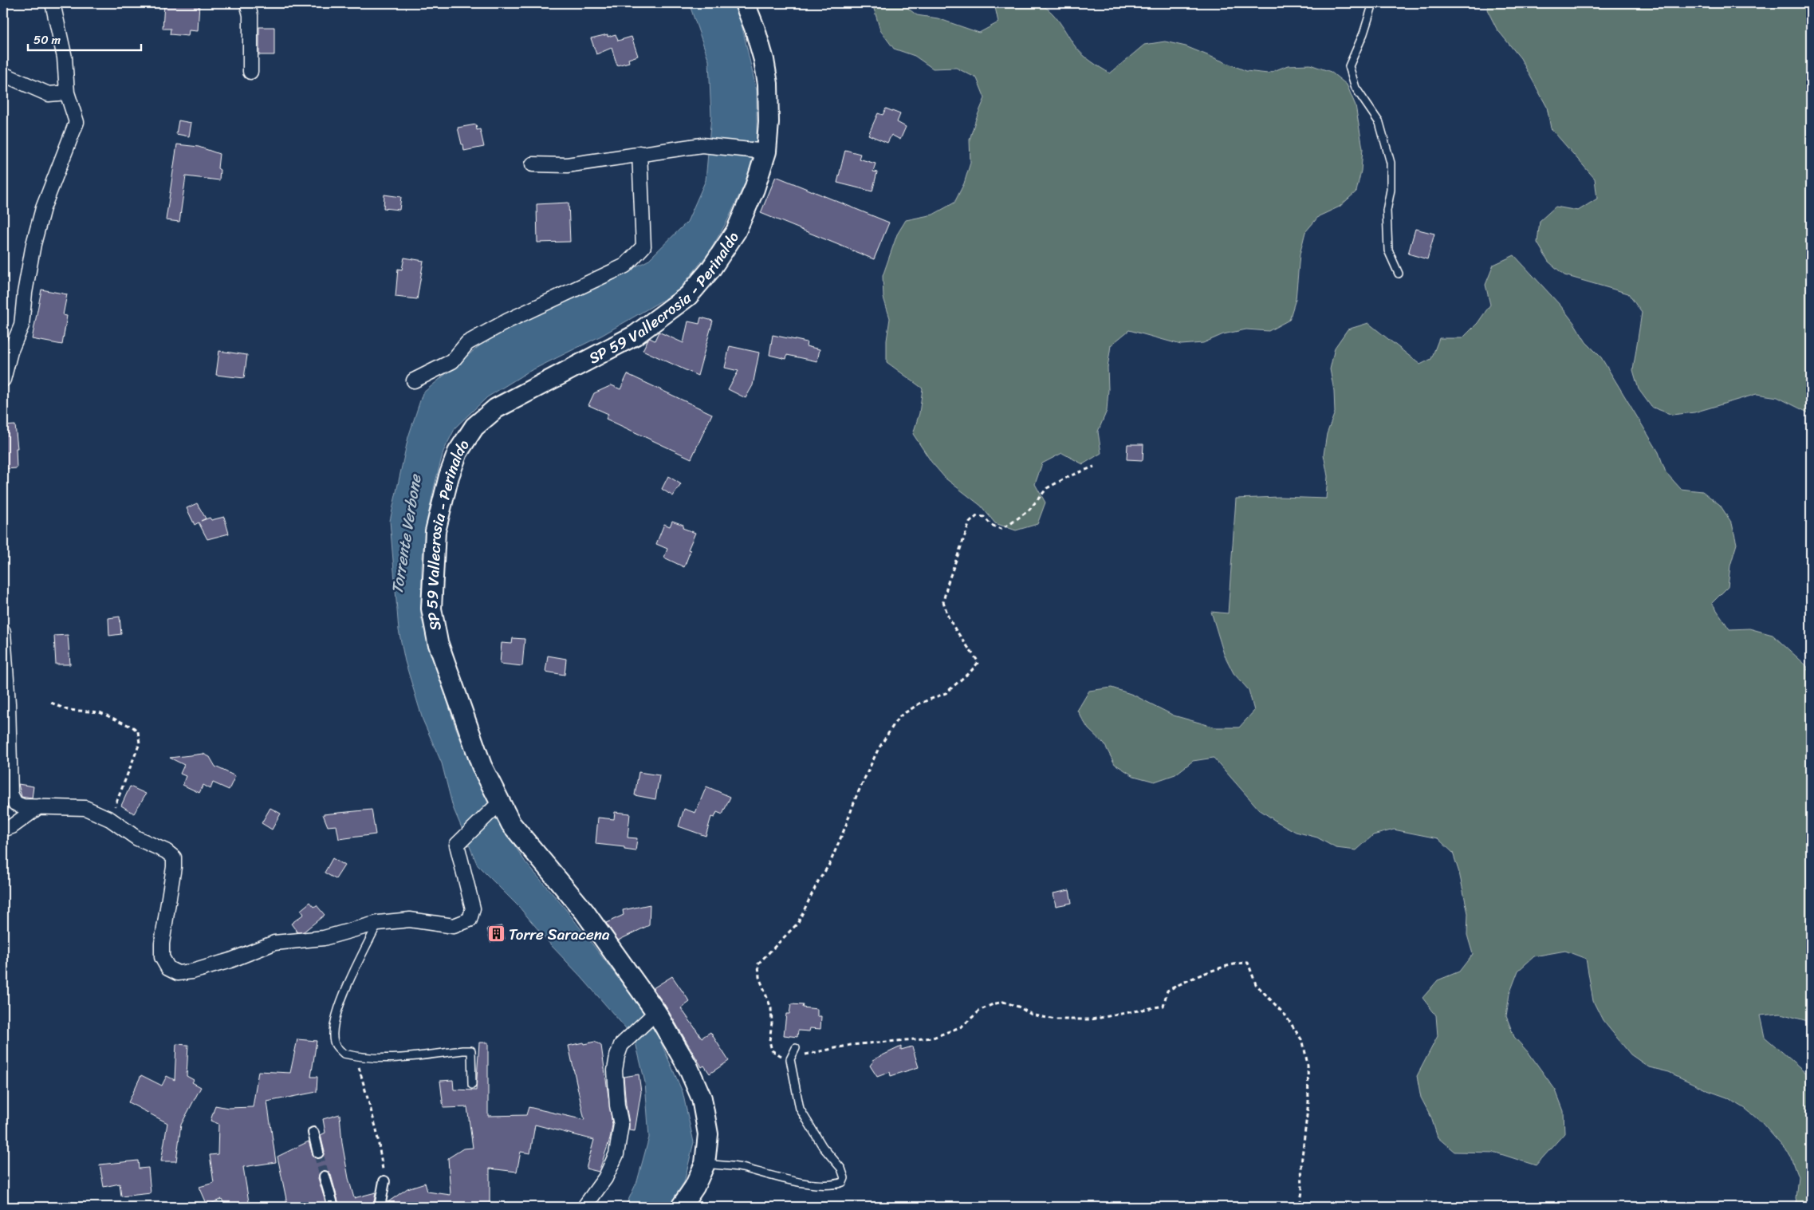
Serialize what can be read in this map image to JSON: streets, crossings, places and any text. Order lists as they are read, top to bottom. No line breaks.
{"streets":{"main road":["SP 59 Vallecrosia - Perinaldo"]},"water":["Torrente Verbone"],"places":{"building":["Torre Saracena"]},"scale_bar":"50 m"}
